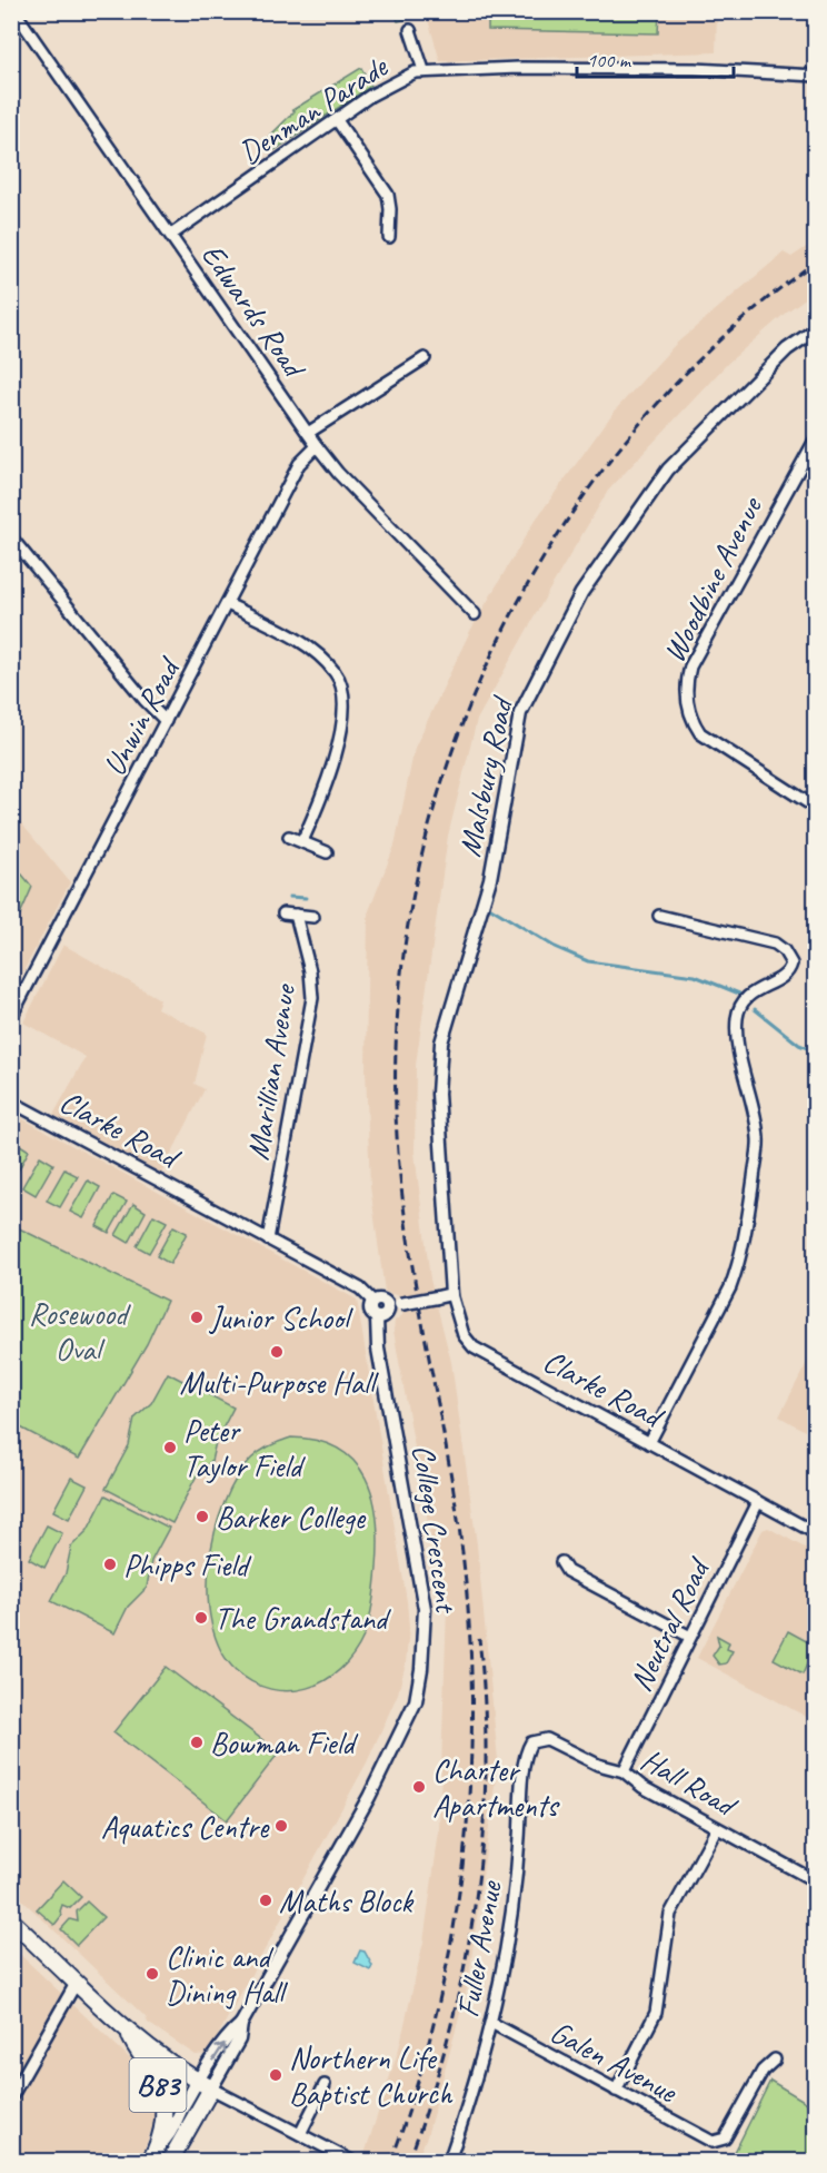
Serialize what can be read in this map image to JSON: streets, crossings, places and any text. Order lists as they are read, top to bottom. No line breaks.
{"streets":{"main road":["B83"],"street":["Denman Parade","Edwards Road","Woodbine Avenue","Unwin Road","Malsbury Road","Marillian Avenue","Clarke Road","College Crescent","Neutral Road","Hall Road","Fuller Avenue","Galen Avenue"]},"crossings":[["Denman Parade","Edwards Road"],["Edwards Road","Unwin Road"],["Malsbury Road","Clarke Road"],["Marillian Avenue","Clarke Road"],["Clarke Road","College Crescent"],["Clarke Road","Neutral Road"],["College Crescent","B83"],["Neutral Road","Hall Road"],["Hall Road","Fuller Avenue"],["Fuller Avenue","Galen Avenue"]],"parks":["Rosewood Oval"],"places":["Junior School","Multi-Purpose Hall","Peter Taylor Field","Barker College","Phipps Field","The Grandstand","Bowman Field","Charter Apartments","Aquatics Centre","Maths Block","Clinic and Dining Hall","Northern Life Baptist Church"],"scale_bar":"100 m"}
